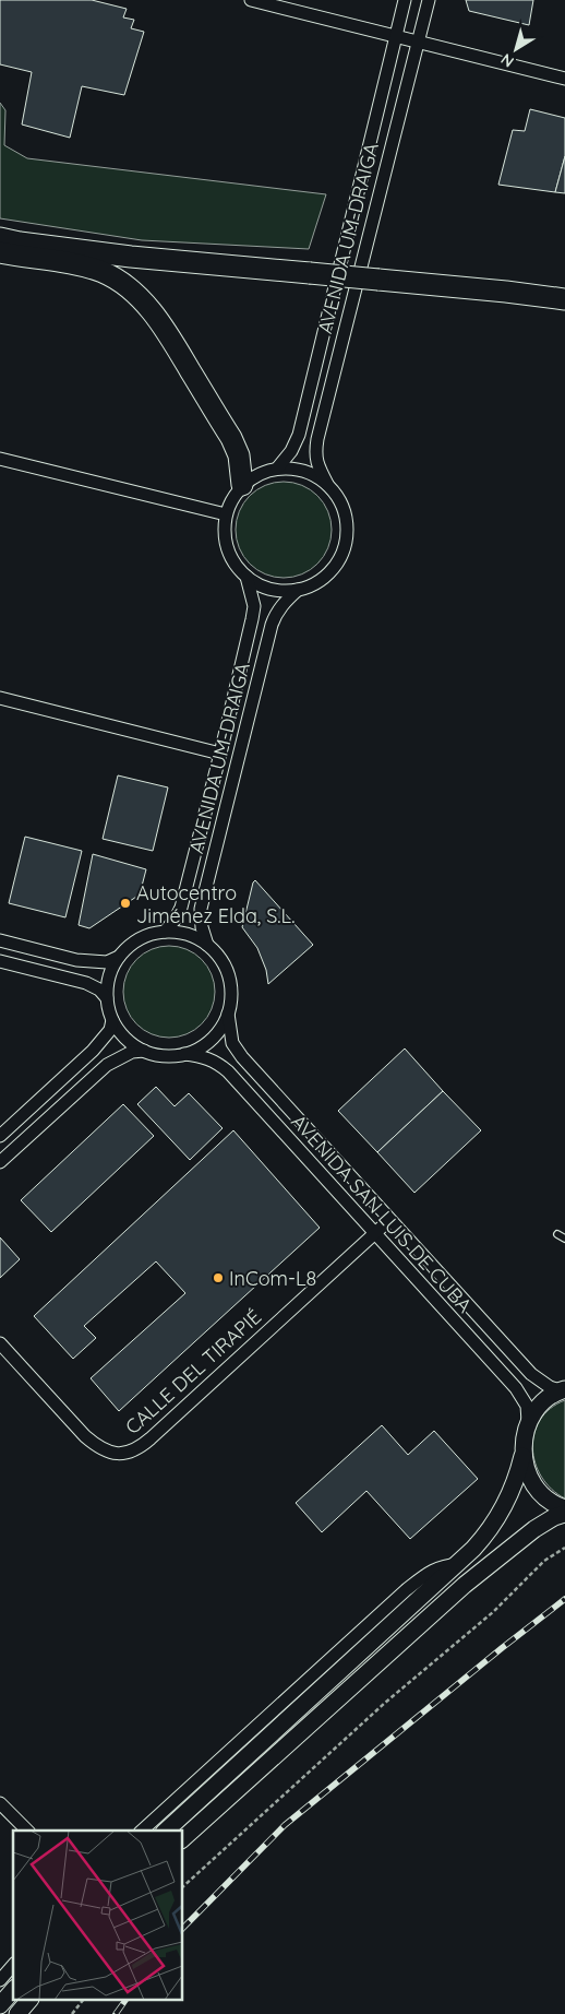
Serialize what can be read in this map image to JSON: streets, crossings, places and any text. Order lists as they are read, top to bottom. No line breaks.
{"streets":{"street":["AVENIDA UM-DRAIGA","AVENIDA SAN LUIS DE CUBA","CALLE DEL TIRAPIÉ"]},"crossings":[["AVENIDA UM-DRAIGA","AVENIDA SAN LUIS DE CUBA"],["AVENIDA SAN LUIS DE CUBA","CALLE DEL TIRAPIÉ"]],"places":["Autocentro Jiménez Elda, S.L.","InCom-L8"],"north":"bottom left"}
